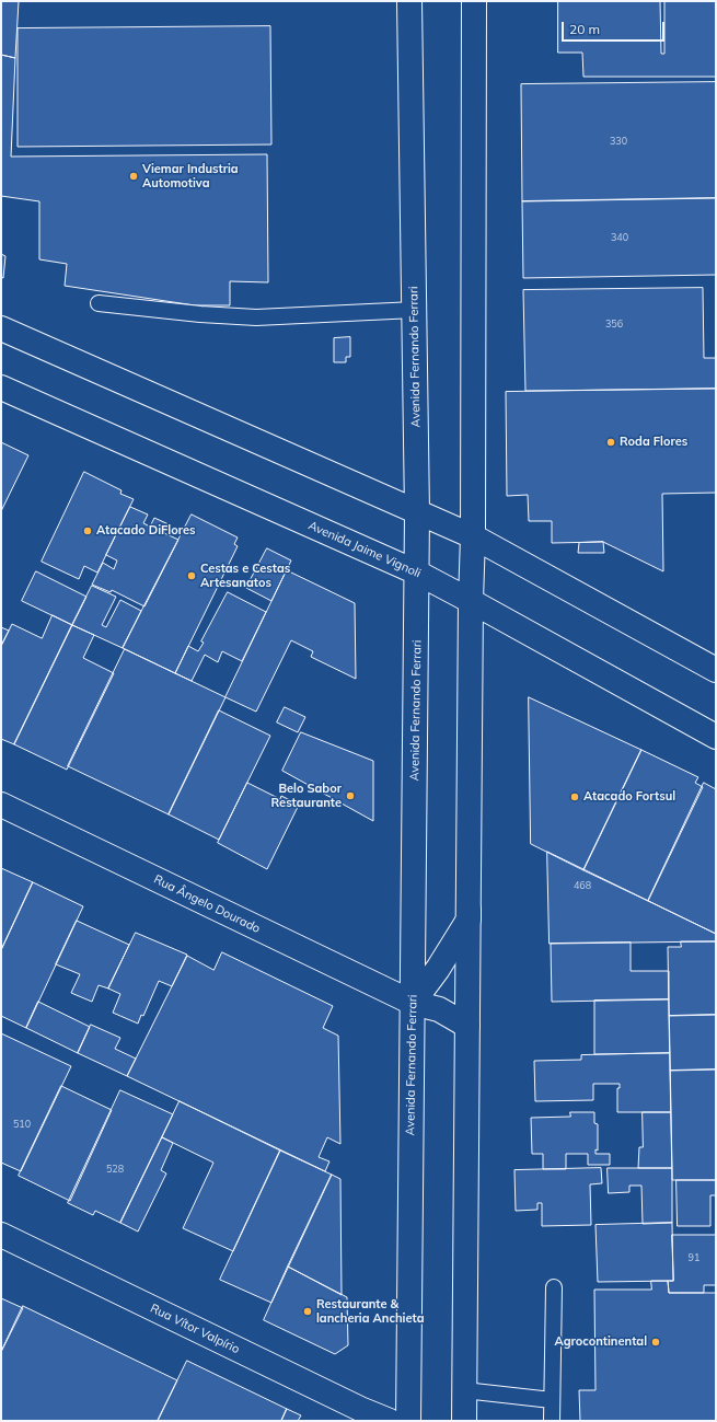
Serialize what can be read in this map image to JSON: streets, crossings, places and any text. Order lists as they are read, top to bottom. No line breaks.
{"streets":{"street":["Avenida Fernando Ferrari","Avenida Jaime Vignoli","Rua Ângelo Dourado","Rua Vítor Valpírio"]},"crossings":[["Avenida Fernando Ferrari","Avenida Jaime Vignoli"],["Avenida Fernando Ferrari","Rua Ângelo Dourado"]],"places":["Viemar Industria Automotiva","Roda Flores","Atacado DiFlores","Cestas e Cestas Artesanatos","Belo Sabor Restaurante","Atacado Fortsul","Restaurante & lancheria Anchieta","Agrocontinental"],"house_numbers":["330","340","356","468","510","528","91"],"scale_bar":"20 m"}
